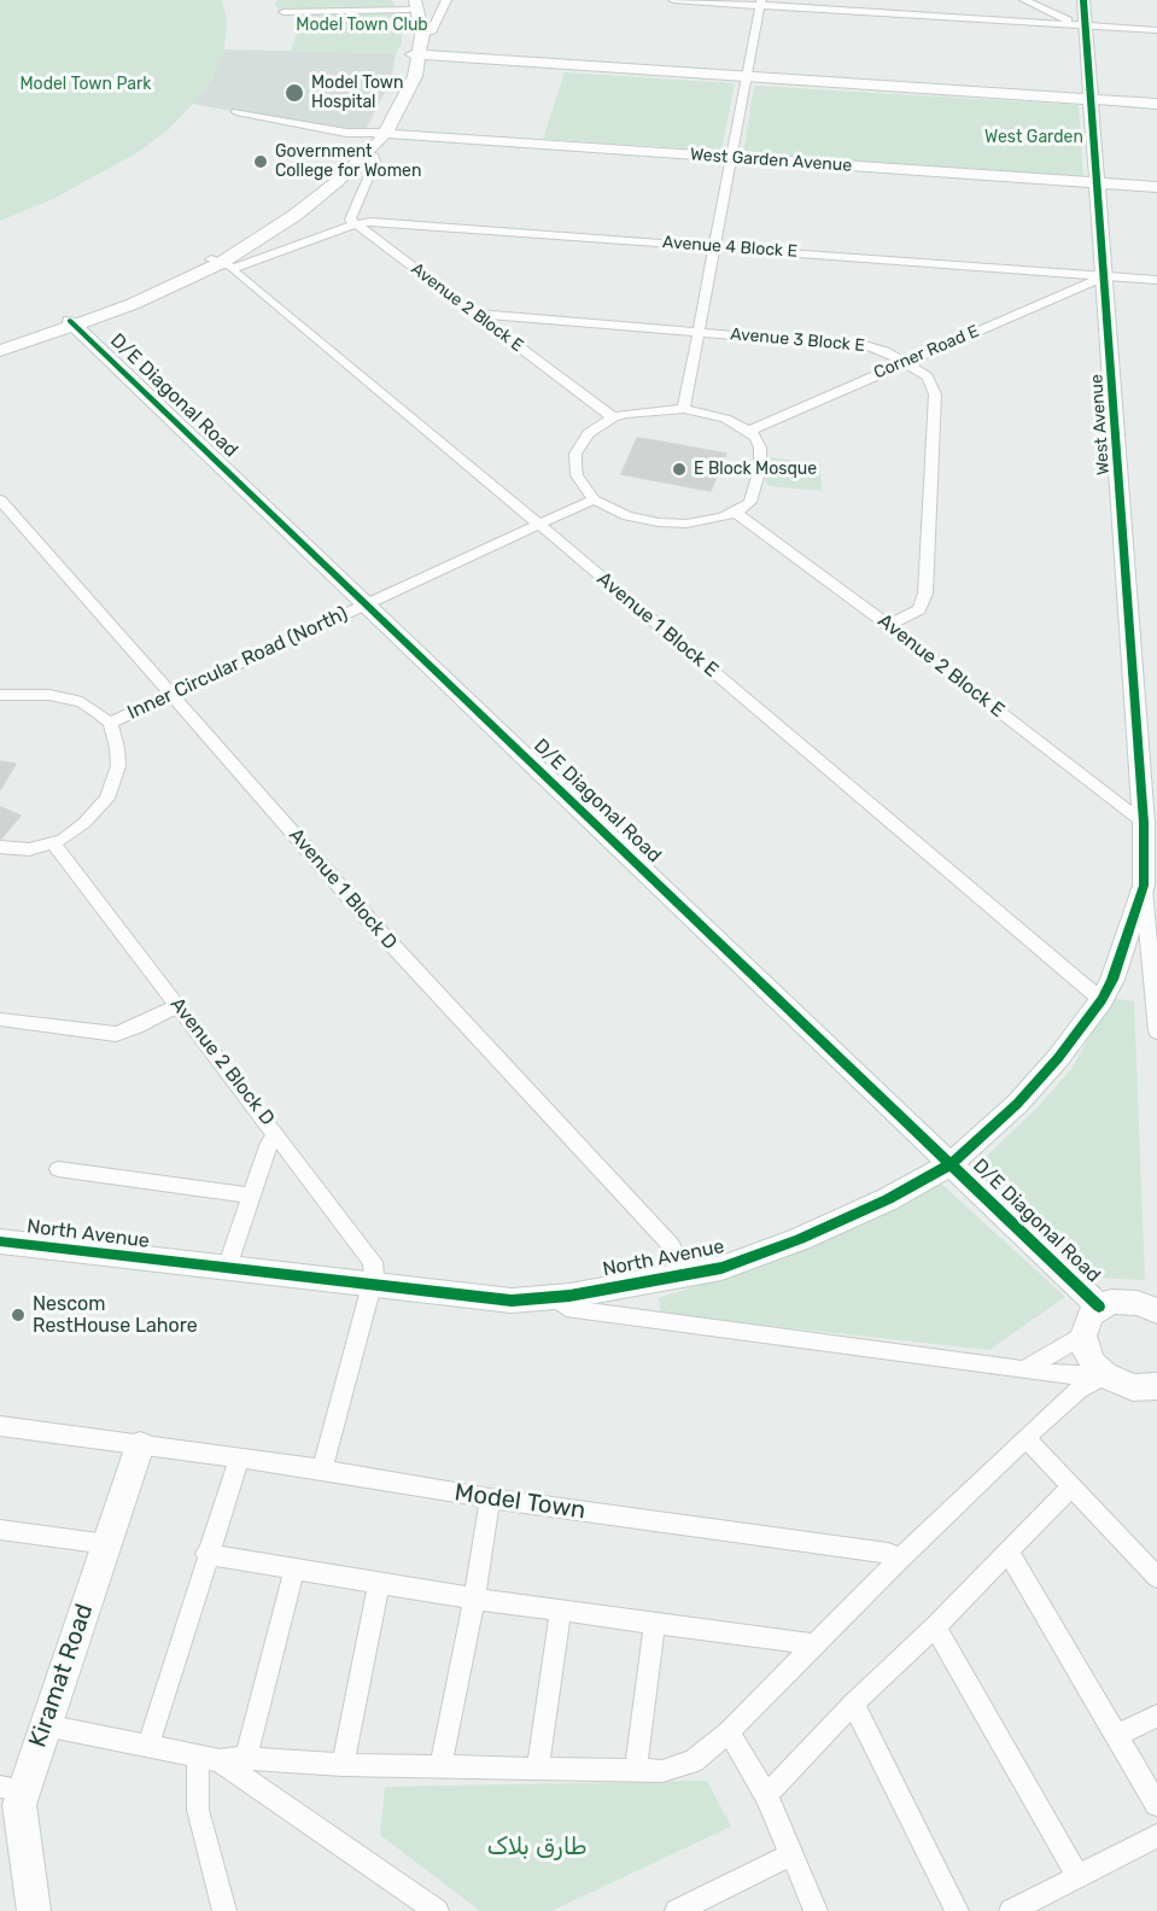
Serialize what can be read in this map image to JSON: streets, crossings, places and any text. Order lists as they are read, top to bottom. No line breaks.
{"streets":{"street":["West Garden Avenue","Avenue 4 Block E","Avenue 2 Block E","Avenue 3 Block E","Corner Road E","D/E Diagonal Road","West Avenue","Avenue 1 Block E","Inner Circular Road (North)","Avenue 1 Block D","Avenue 2 Block D","North Avenue","Model Town","Kiramat Road"]},"crossings":[["West Garden Avenue","West Avenue"],["Avenue 4 Block E","Avenue 2 Block E"],["Avenue 4 Block E","Corner Road E"],["Avenue 4 Block E","West Avenue"],["Avenue 2 Block E","Avenue 3 Block E"],["Avenue 2 Block E","Corner Road E"],["Avenue 2 Block E","West Avenue"],["Avenue 2 Block E","Inner Circular Road (North)"],["Avenue 2 Block E","North Avenue"],["Avenue 3 Block E","Corner Road E"],["Corner Road E","West Avenue"],["Corner Road E","Inner Circular Road (North)"],["D/E Diagonal Road","Inner Circular Road (North)"],["D/E Diagonal Road","North Avenue"],["West Avenue","North Avenue"],["Avenue 1 Block E","Inner Circular Road (North)"],["Avenue 1 Block E","North Avenue"],["Inner Circular Road (North)","Avenue 1 Block D"],["Avenue 1 Block D","North Avenue"],["Avenue 2 Block D","North Avenue"],["Model Town","Kiramat Road"]],"parks":["Model Town Club","Model Town Park","West Garden","طارق بلاک"],"places":["Model Town Hospital","Government College for Women","E Block Mosque","Nescom RestHouse Lahore"]}
